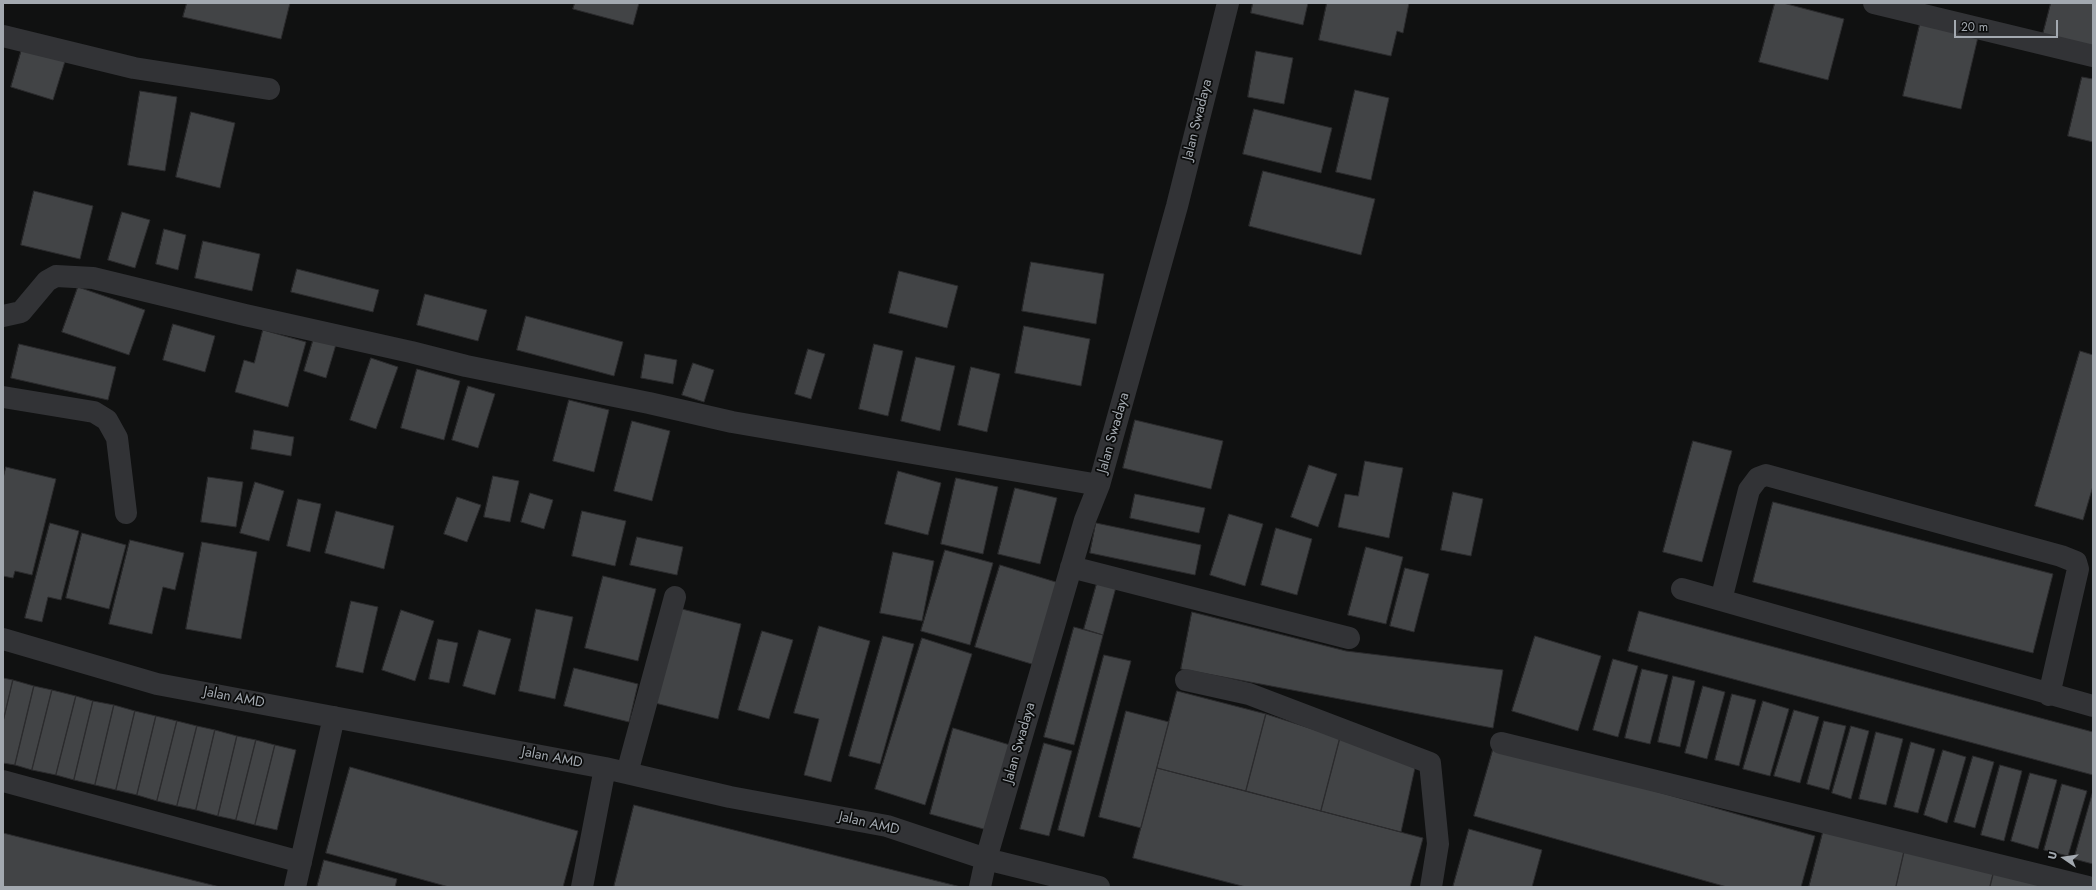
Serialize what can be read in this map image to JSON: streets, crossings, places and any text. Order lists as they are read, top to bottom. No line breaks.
{"streets":{"street":["Jalan Swadaya","Jalan AMD"]},"crossings":[["Jalan Swadaya","Jalan AMD"]],"scale_bar":"20 m","north":"left"}
